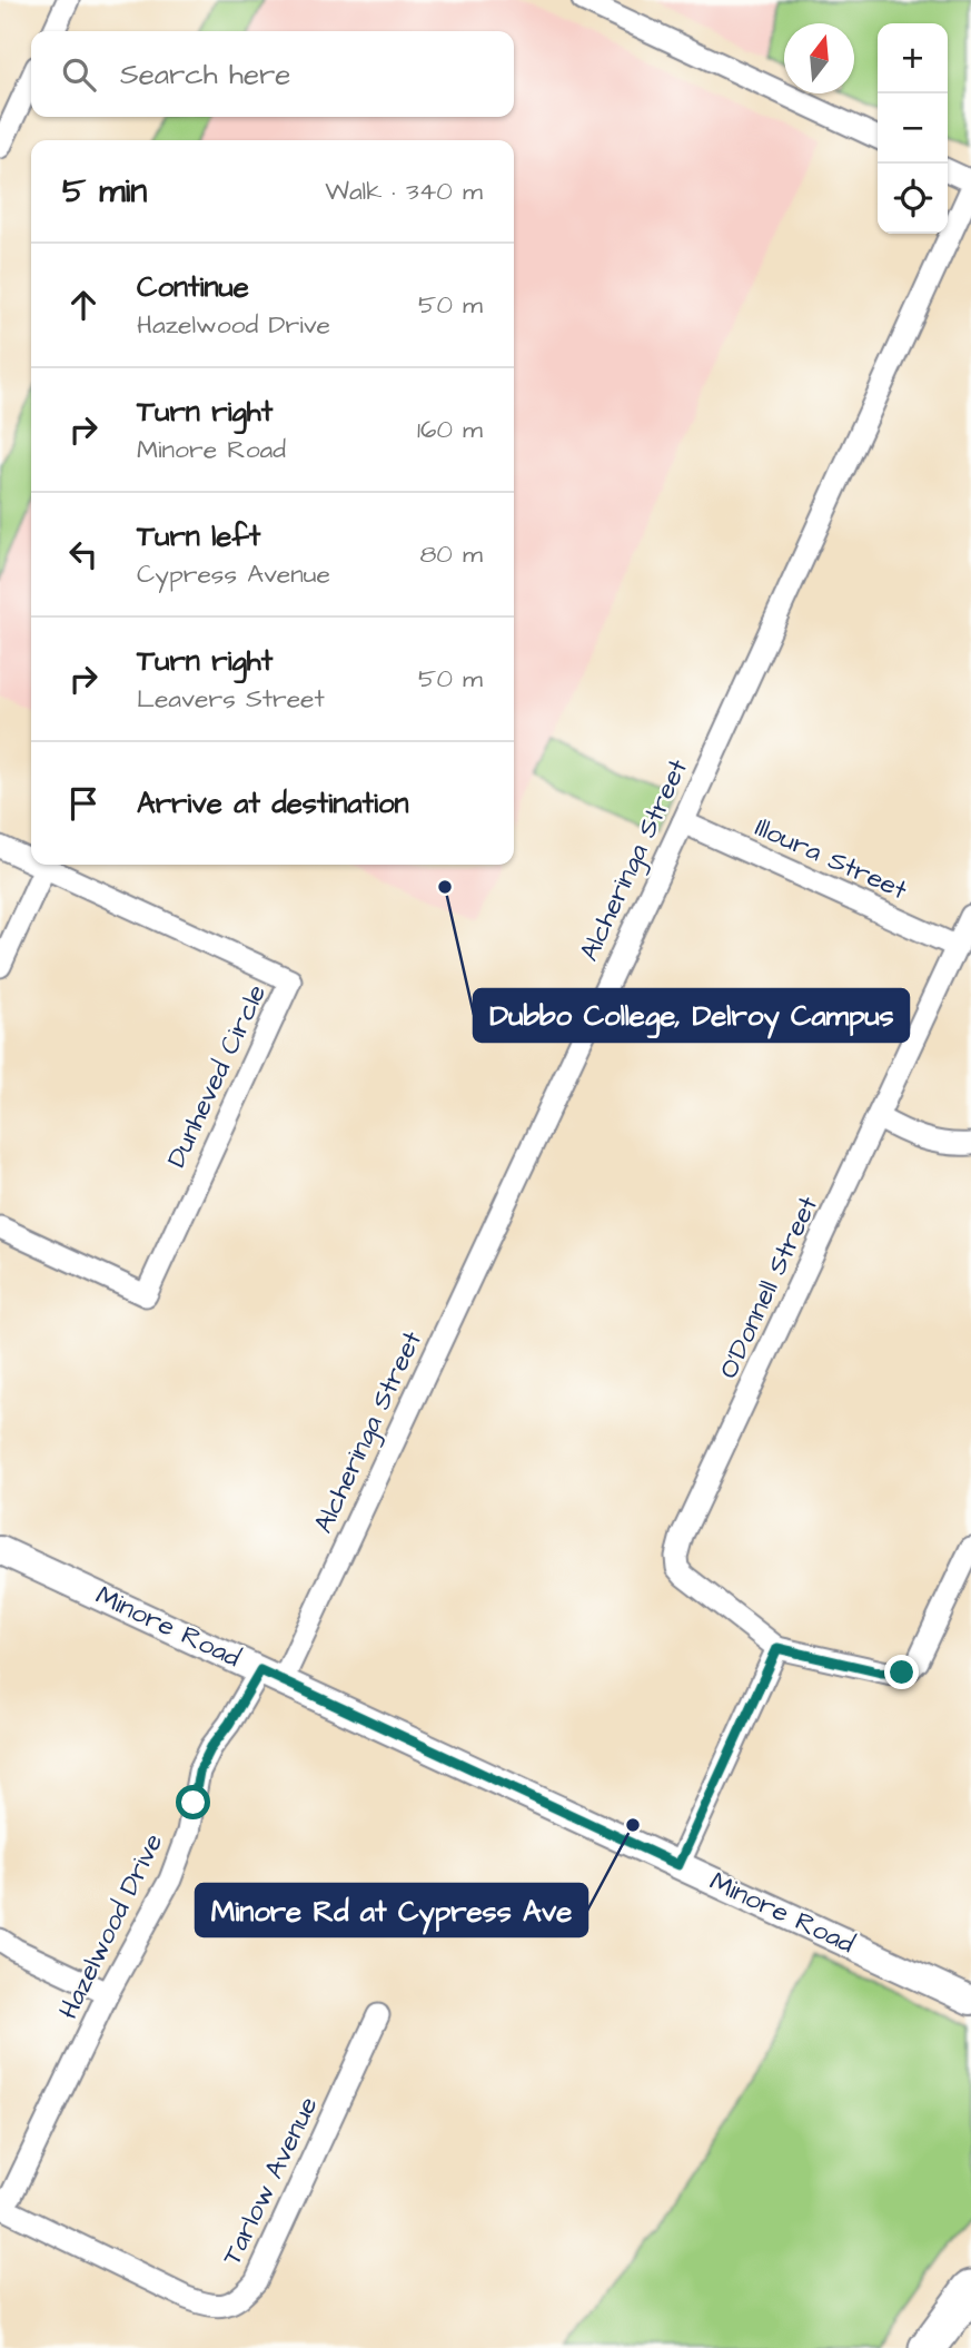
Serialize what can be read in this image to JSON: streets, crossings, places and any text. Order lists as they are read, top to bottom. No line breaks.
{"streets":{"street":["Illoura Street","Alcheringa Street","Dunheved Circle","O'Donnell Street","Minore Road","Hazelwood Drive","Tarlow Avenue"]},"crossings":[["Illoura Street","Alcheringa Street"],["Illoura Street","O'Donnell Street"],["Alcheringa Street","Minore Road"],["Alcheringa Street","Hazelwood Drive"],["Minore Road","Hazelwood Drive"],["Hazelwood Drive","Tarlow Avenue"]],"places":["Dubbo College, Delroy Campus","Minore Rd at Cypress Ave"],"north":"top","page":{"map_buttons":["+","−"],"search":"Search here","heading":["5 min","Walk · 340 m"],"list":[["Continue","Hazelwood Drive","50 m"],["Turn right","Minore Road","160 m"],["Turn left","Cypress Avenue","80 m"],["Turn right","Leavers Street","50 m"],"Arrive at destination"]}}
